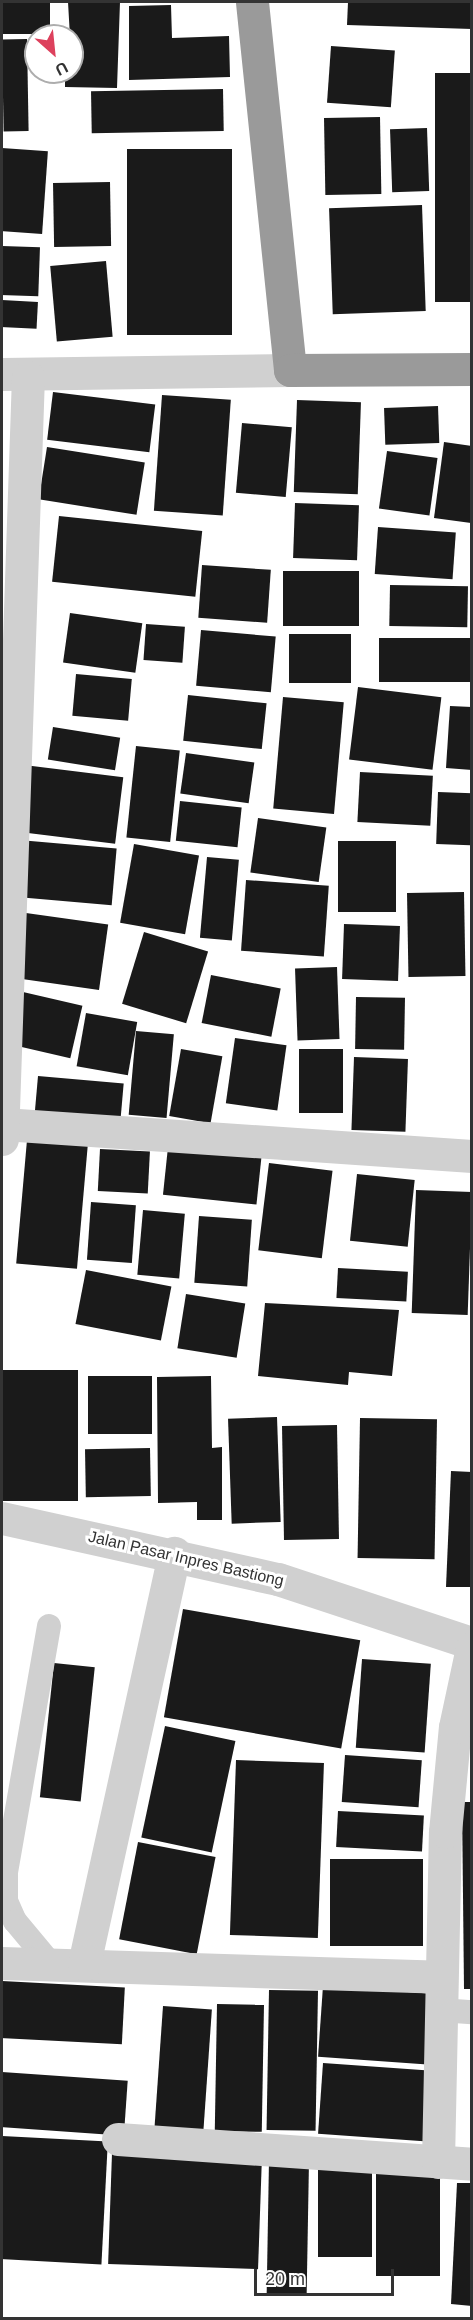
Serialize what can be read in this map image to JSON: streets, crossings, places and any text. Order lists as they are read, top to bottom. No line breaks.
{"streets":{"street":["Jalan Pasar Inpres Bastiong"]},"scale_bar":"20 m","north":"bottom right"}
